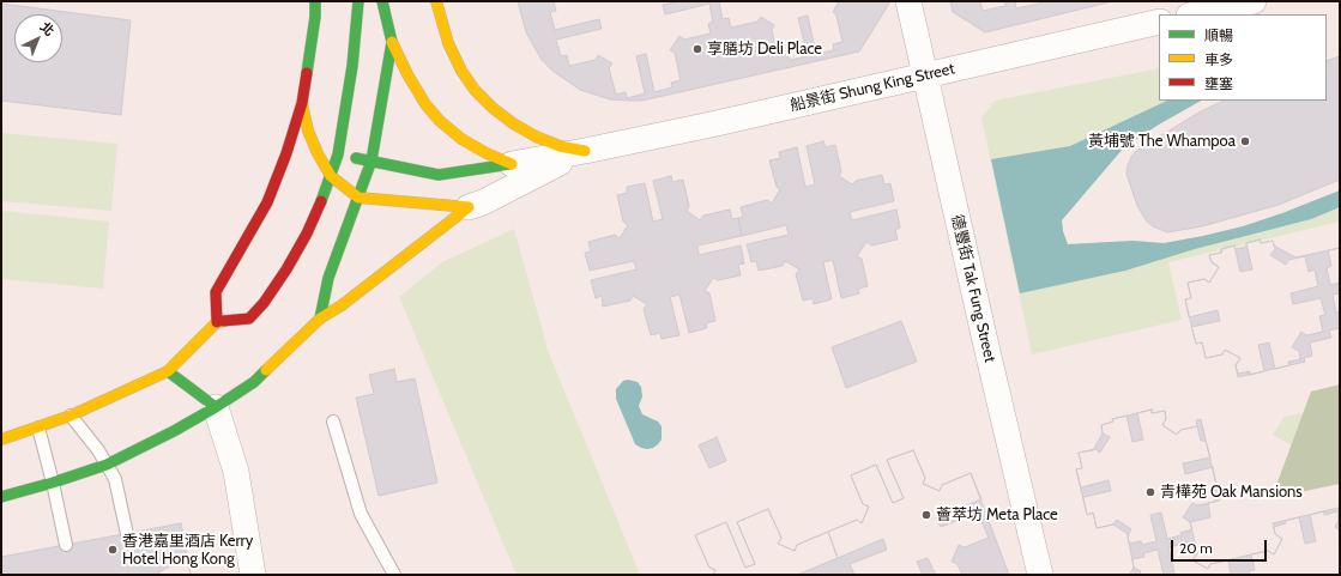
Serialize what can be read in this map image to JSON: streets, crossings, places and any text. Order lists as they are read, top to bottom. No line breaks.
{"streets":{"street":["船景街 Shung King Street","德豐街 Tak Fung Street"]},"crossings":[["船景街 Shung King Street","德豐街 Tak Fung Street"]],"places":["享膳坊 Deli Place","黃埔號 The Whampoa","青樺苑 Oak Mansions","薈萃坊 Meta Place","香港嘉里酒店 Kerry Hotel Hong Kong"],"legend":["順暢","車多","壅塞"],"scale_bar":"20 m","north":"top right"}
